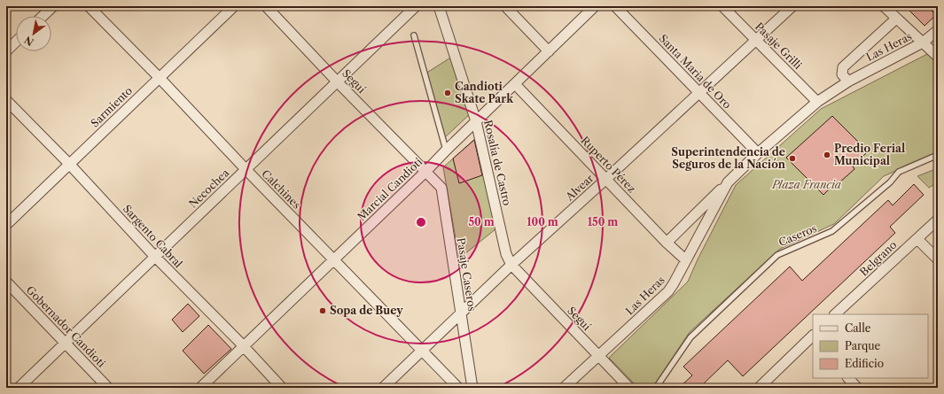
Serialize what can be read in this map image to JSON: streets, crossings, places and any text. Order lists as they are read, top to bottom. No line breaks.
{"streets":{"street":["Pasaje Grilli","Las Heras","Santa Maria de Oro","Seguí","Sarmiento","Rosalía de Castro","Ruperto Pérez","Alvear","Necochea","Calchines","Marcial Candioti","Sargento Cabral","Belgrano","Pasaje Caseros","Gobernador Candioti"],"lane":["Caseros"]},"crossings":[["Pasaje Grilli","Las Heras"],["Pasaje Grilli","Alvear"],["Las Heras","Santa Maria de Oro"],["Las Heras","Seguí"],["Las Heras","Ruperto Pérez"],["Santa Maria de Oro","Alvear"],["Seguí","Rosalía de Castro"],["Seguí","Alvear"],["Seguí","Necochea"],["Seguí","Marcial Candioti"],["Seguí","Pasaje Caseros"],["Sarmiento","Calchines"],["Sarmiento","Sargento Cabral"],["Rosalía de Castro","Alvear"],["Rosalía de Castro","Marcial Candioti"],["Ruperto Pérez","Alvear"],["Ruperto Pérez","Marcial Candioti"],["Alvear","Calchines"],["Alvear","Pasaje Caseros"],["Necochea","Calchines"],["Necochea","Sargento Cabral"],["Necochea","Gobernador Candioti"],["Calchines","Marcial Candioti"],["Marcial Candioti","Sargento Cabral"],["Marcial Candioti","Pasaje Caseros"]],"parks":["Plaza Francia"],"places":["Candioti Skate Park","Predio Ferial Municipal","Superintendencia de Seguros de la Nación","Sopa de Buey"],"legend":["Calle","Parque","Edificio"],"north":"bottom left","rings":["50 m","100 m","150 m"]}
